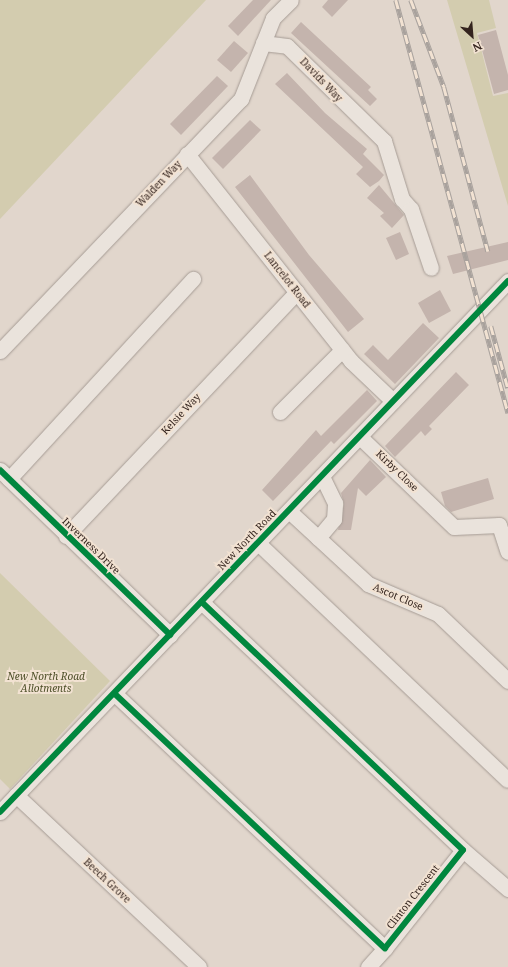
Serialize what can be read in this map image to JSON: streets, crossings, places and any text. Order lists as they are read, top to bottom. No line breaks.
{"streets":{"street":["Davids Way","Walden Way","Lancelot Road","Kelsie Way","Kirby Close","New North Road","Inverness Drive","Ascot Close","Beech Grove","Clinton Crescent"]},"crossings":[["Davids Way","Walden Way"],["Walden Way","Lancelot Road"],["Lancelot Road","Kelsie Way"],["Lancelot Road","New North Road"],["Kelsie Way","Inverness Drive"],["Kirby Close","New North Road"],["New North Road","Inverness Drive"],["New North Road","Ascot Close"],["New North Road","Beech Grove"]],"parks":["New North Road Allotments"],"north":"bottom right"}
